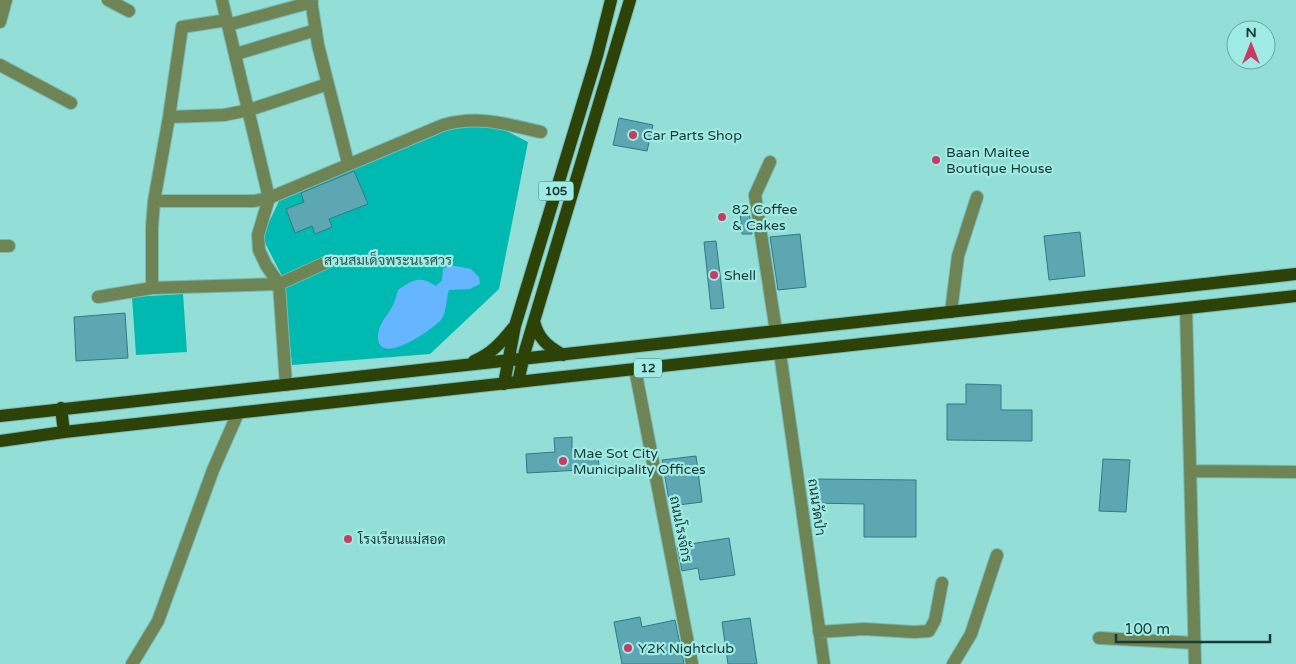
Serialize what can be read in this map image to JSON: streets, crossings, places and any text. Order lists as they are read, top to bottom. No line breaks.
{"streets":{"main road":["105","12"],"street":["ถนนวัดป่า","ถนนโรงจักร"]},"crossings":[["105","12"],["12","ถนนวัดป่า"],["12","ถนนโรงจักร"]],"parks":["สวนสมเด็จพระนเรศวร"],"places":["Car Parts Shop","Baan Maitee Boutique House","82 Coffee & Cakes","Shell","Mae Sot City Municipality Offices","โรงเรียนแม่สอด","Y2K Nightclub"],"scale_bar":"100 m","north":"top"}
